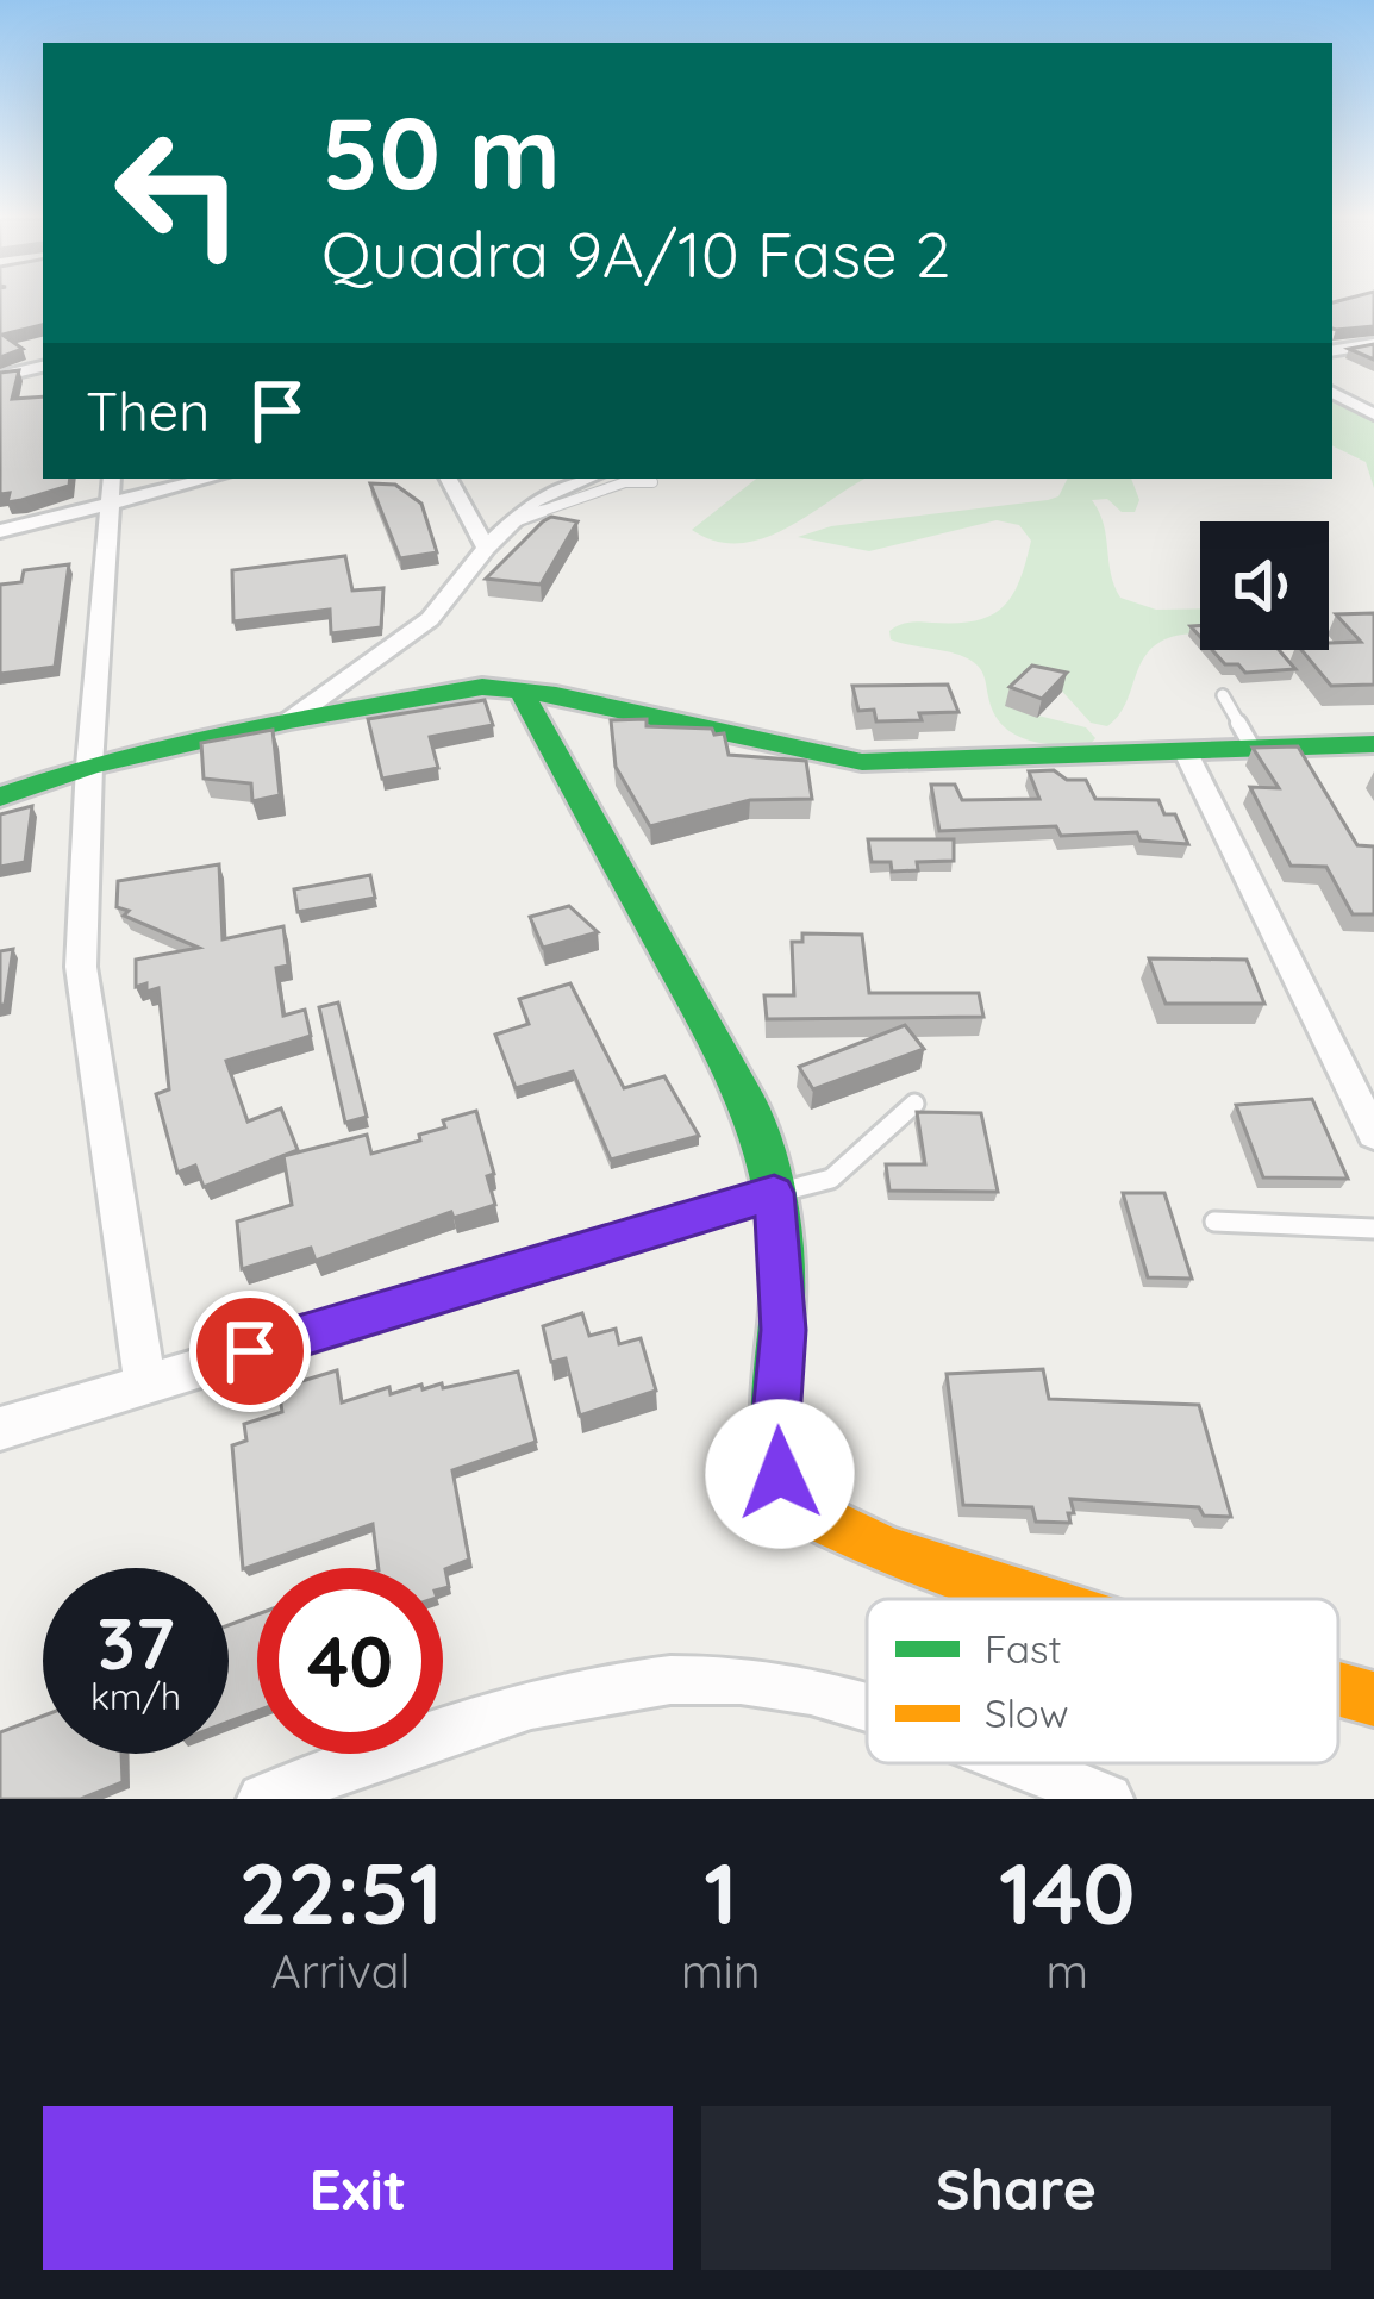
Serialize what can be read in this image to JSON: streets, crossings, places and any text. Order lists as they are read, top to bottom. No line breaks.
{"legend":["Fast","Slow"],"page":{"turn":["50 m","Quadra 9A/10 Fase 2"],"then":"Then","speed":"37 km/h","limit":"40","eta":["22:51","Arrival","1","min","140","m"],"buttons":["Exit","Share"]}}
